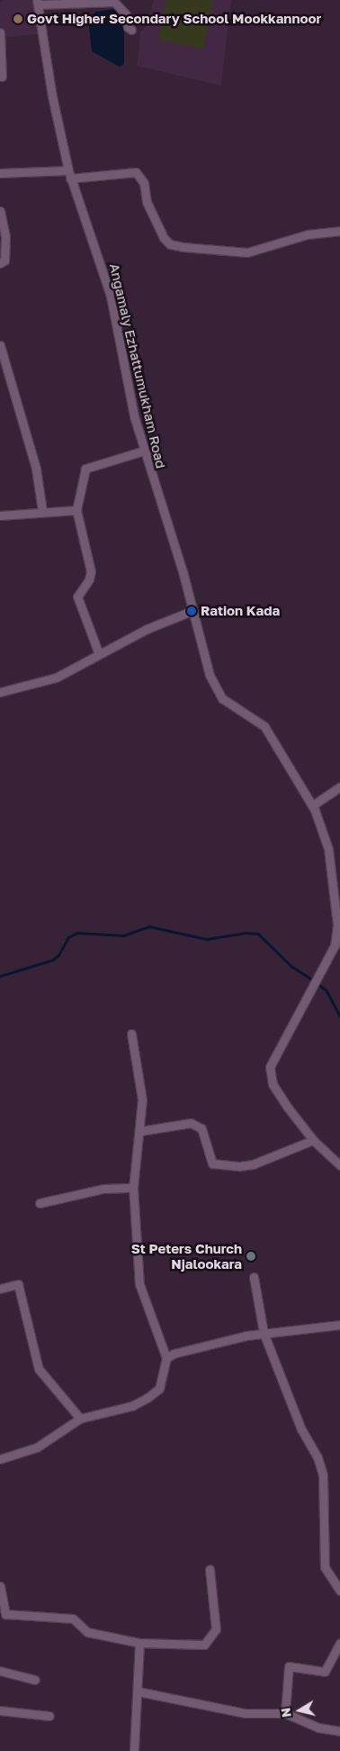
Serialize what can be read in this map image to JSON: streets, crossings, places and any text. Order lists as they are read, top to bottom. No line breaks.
{"streets":{"street":["Angamaly Ezhattumukham Road"]},"places":["Govt Higher Secondary School Mookkannoor","Ration Kada","St Peters Church Njalookara"],"north":"left"}
